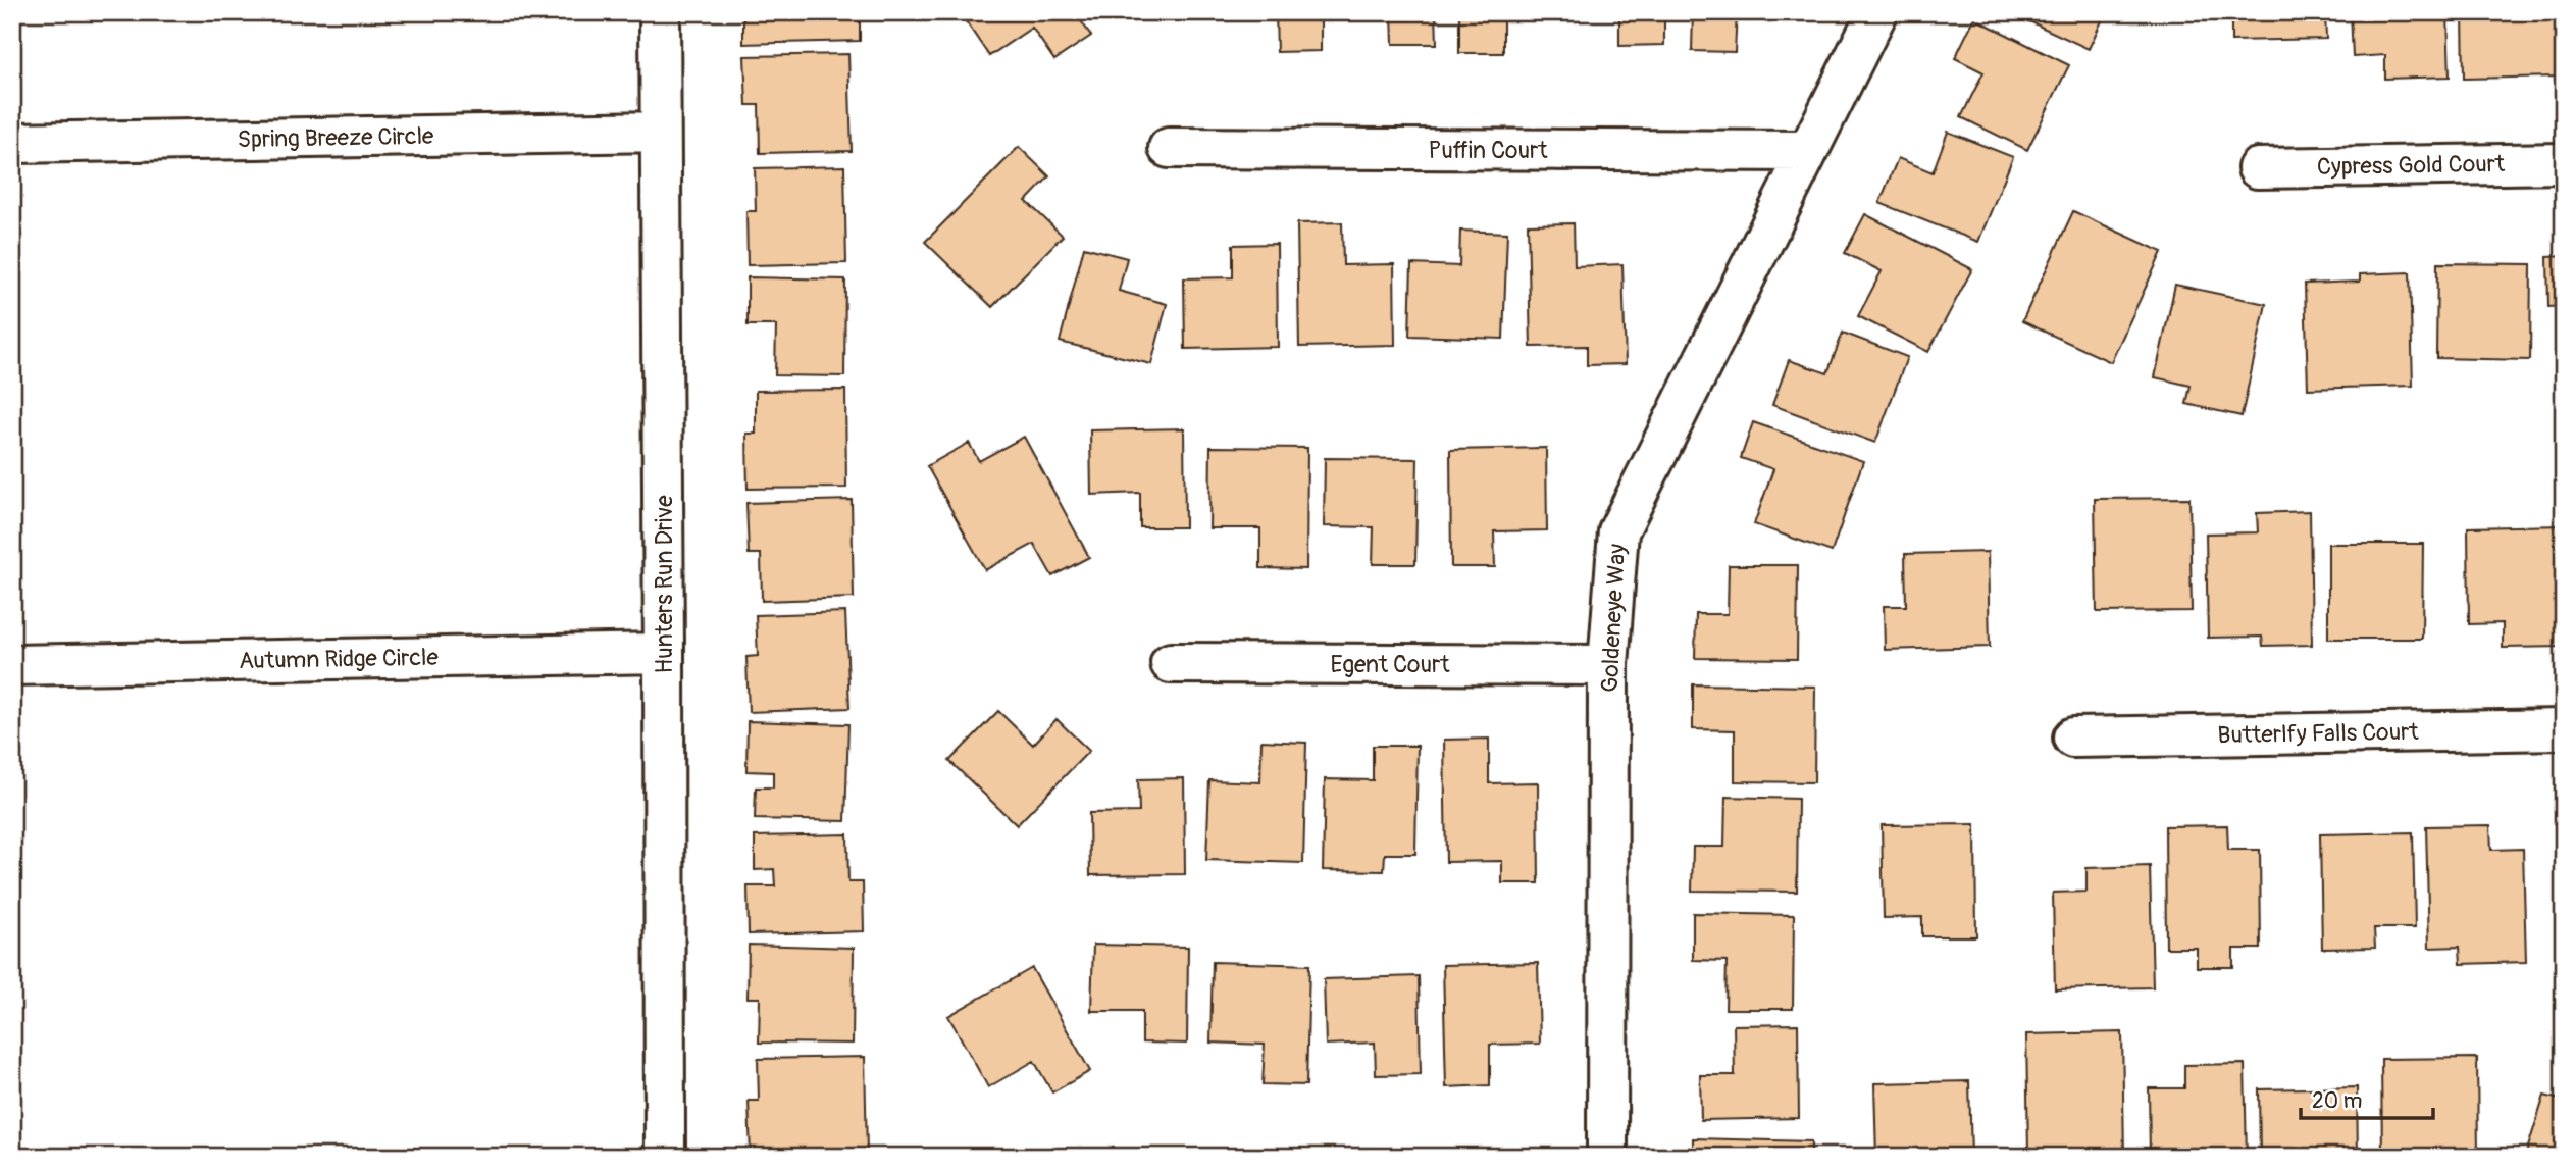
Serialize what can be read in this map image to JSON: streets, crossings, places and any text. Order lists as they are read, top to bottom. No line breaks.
{"streets":{"street":["Spring Breeze Circle","Puffin Court","Cypress Gold Court","Hunters Run Drive","Goldeneye Way","Autumn Ridge Circle","Egent Court","Butterlfy Falls Court"]},"crossings":[["Spring Breeze Circle","Hunters Run Drive"],["Puffin Court","Goldeneye Way"],["Hunters Run Drive","Autumn Ridge Circle"],["Goldeneye Way","Egent Court"]],"scale_bar":"20 m"}
